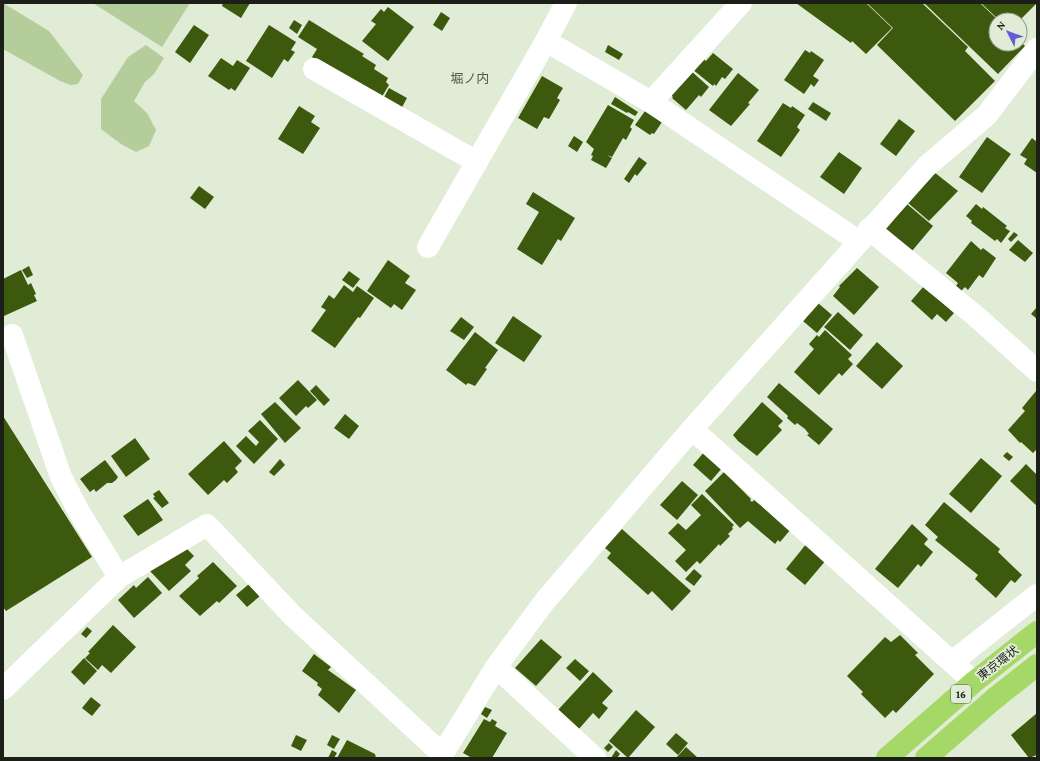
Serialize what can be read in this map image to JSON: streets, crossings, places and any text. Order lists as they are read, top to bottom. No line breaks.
{"streets":{"highway":["東京環状","16"]},"districts":["堀ノ内"],"north":"top left"}
